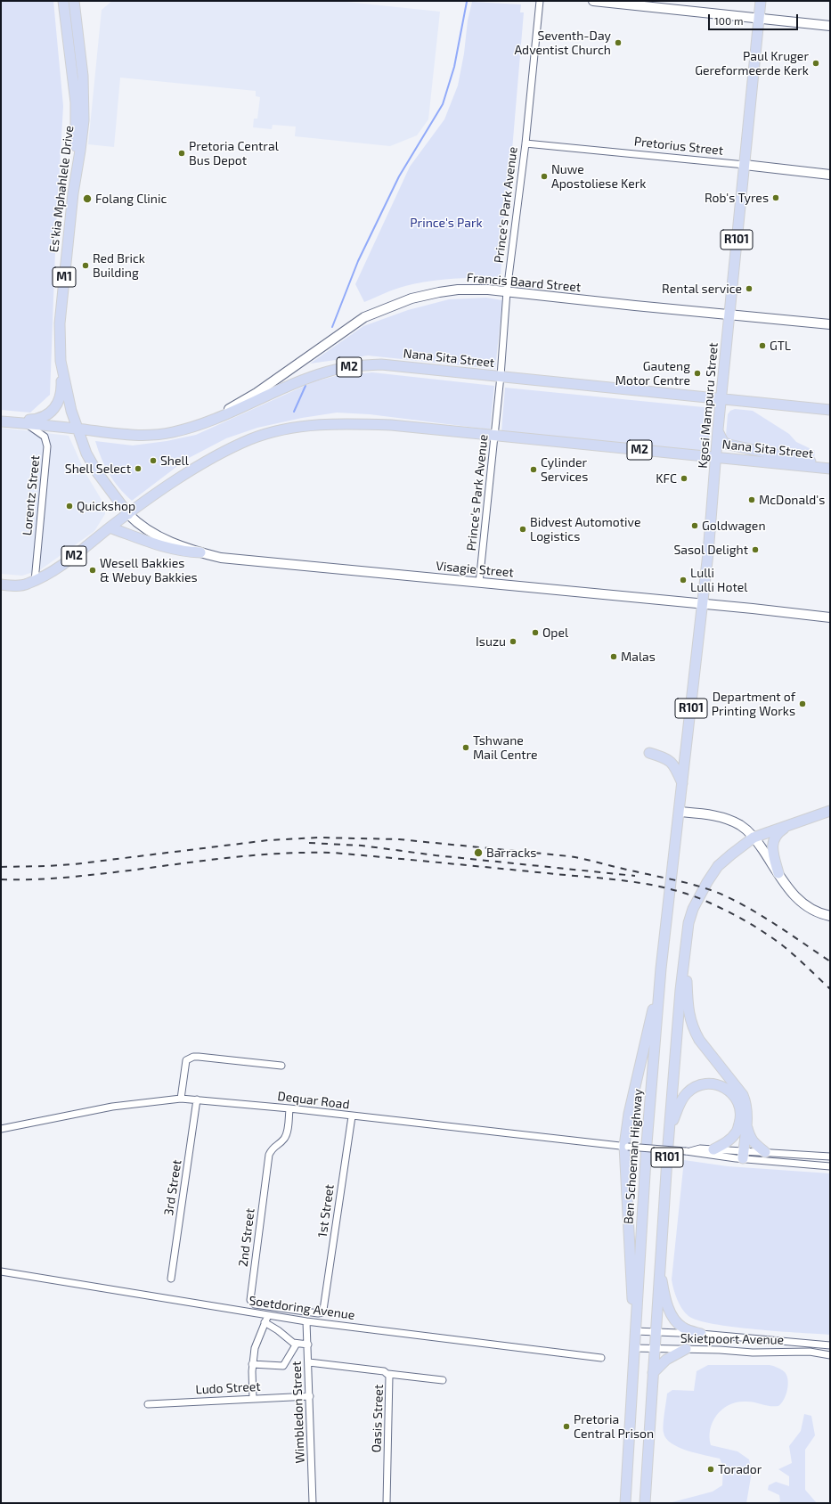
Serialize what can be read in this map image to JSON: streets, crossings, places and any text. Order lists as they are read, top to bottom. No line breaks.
{"streets":{"main road":["Es'kia Mphahlele Drive","R101","M1","Nana Sita Street","M2","Kgosi Mampuru Street","Ben Schoeman Highway"],"street":["Pretorius Street","Prince's Park Avenue","Francis Baard Street","Lorentz Street","Visagie Street","Dequar Road","3rd Street","1st Street","2nd Street","Soetdoring Avenue","Skietpoort Avenue","Ludo Street","Wimbledon Street","Oasis Street"]},"crossings":[["Pretorius Street","Prince's Park Avenue"],["Pretorius Street","Kgosi Mampuru Street"],["Es'kia Mphahlele Drive","M1"],["Es'kia Mphahlele Drive","Nana Sita Street"],["Es'kia Mphahlele Drive","M2"],["Es'kia Mphahlele Drive","Visagie Street"],["Prince's Park Avenue","Francis Baard Street"],["Prince's Park Avenue","Nana Sita Street"],["Prince's Park Avenue","Visagie Street"],["R101","Skietpoort Avenue"],["Francis Baard Street","Nana Sita Street"],["Francis Baard Street","Kgosi Mampuru Street"],["Nana Sita Street","M2"],["Nana Sita Street","Kgosi Mampuru Street"],["Nana Sita Street","Visagie Street"],["M2","Lorentz Street"],["M2","Visagie Street"],["Kgosi Mampuru Street","Visagie Street"],["Kgosi Mampuru Street","Ben Schoeman Highway"],["Dequar Road","3rd Street"],["Dequar Road","1st Street"],["Dequar Road","2nd Street"],["Ben Schoeman Highway","Skietpoort Avenue"],["1st Street","2nd Street"],["Soetdoring Avenue","Wimbledon Street"],["Ludo Street","Wimbledon Street"],["Wimbledon Street","Oasis Street"]],"parks":["Prince's Park"],"places":["Seventh-Day Adventist Church","Paul Kruger Gereformeerde Kerk","Pretoria Central Bus Depot","Nuwe Apostoliese Kerk","Rob's Tyres","Folang Clinic","Red Brick Building","Rental service","GTL","Gauteng Motor Centre","Shell","Shell Select","Cylinder Services","KFC","McDonald's","Quickshop","Goldwagen","Bidvest Automotive Logistics","Sasol Delight","Wesell Bakkies & Webuy Bakkies","Lulli Lulli Hotel","Opel","Isuzu","Malas","Department of Printing Works","Tshwane Mail Centre","Barracks","Pretoria Central Prison","Torador"],"scale_bar":"100 m"}
